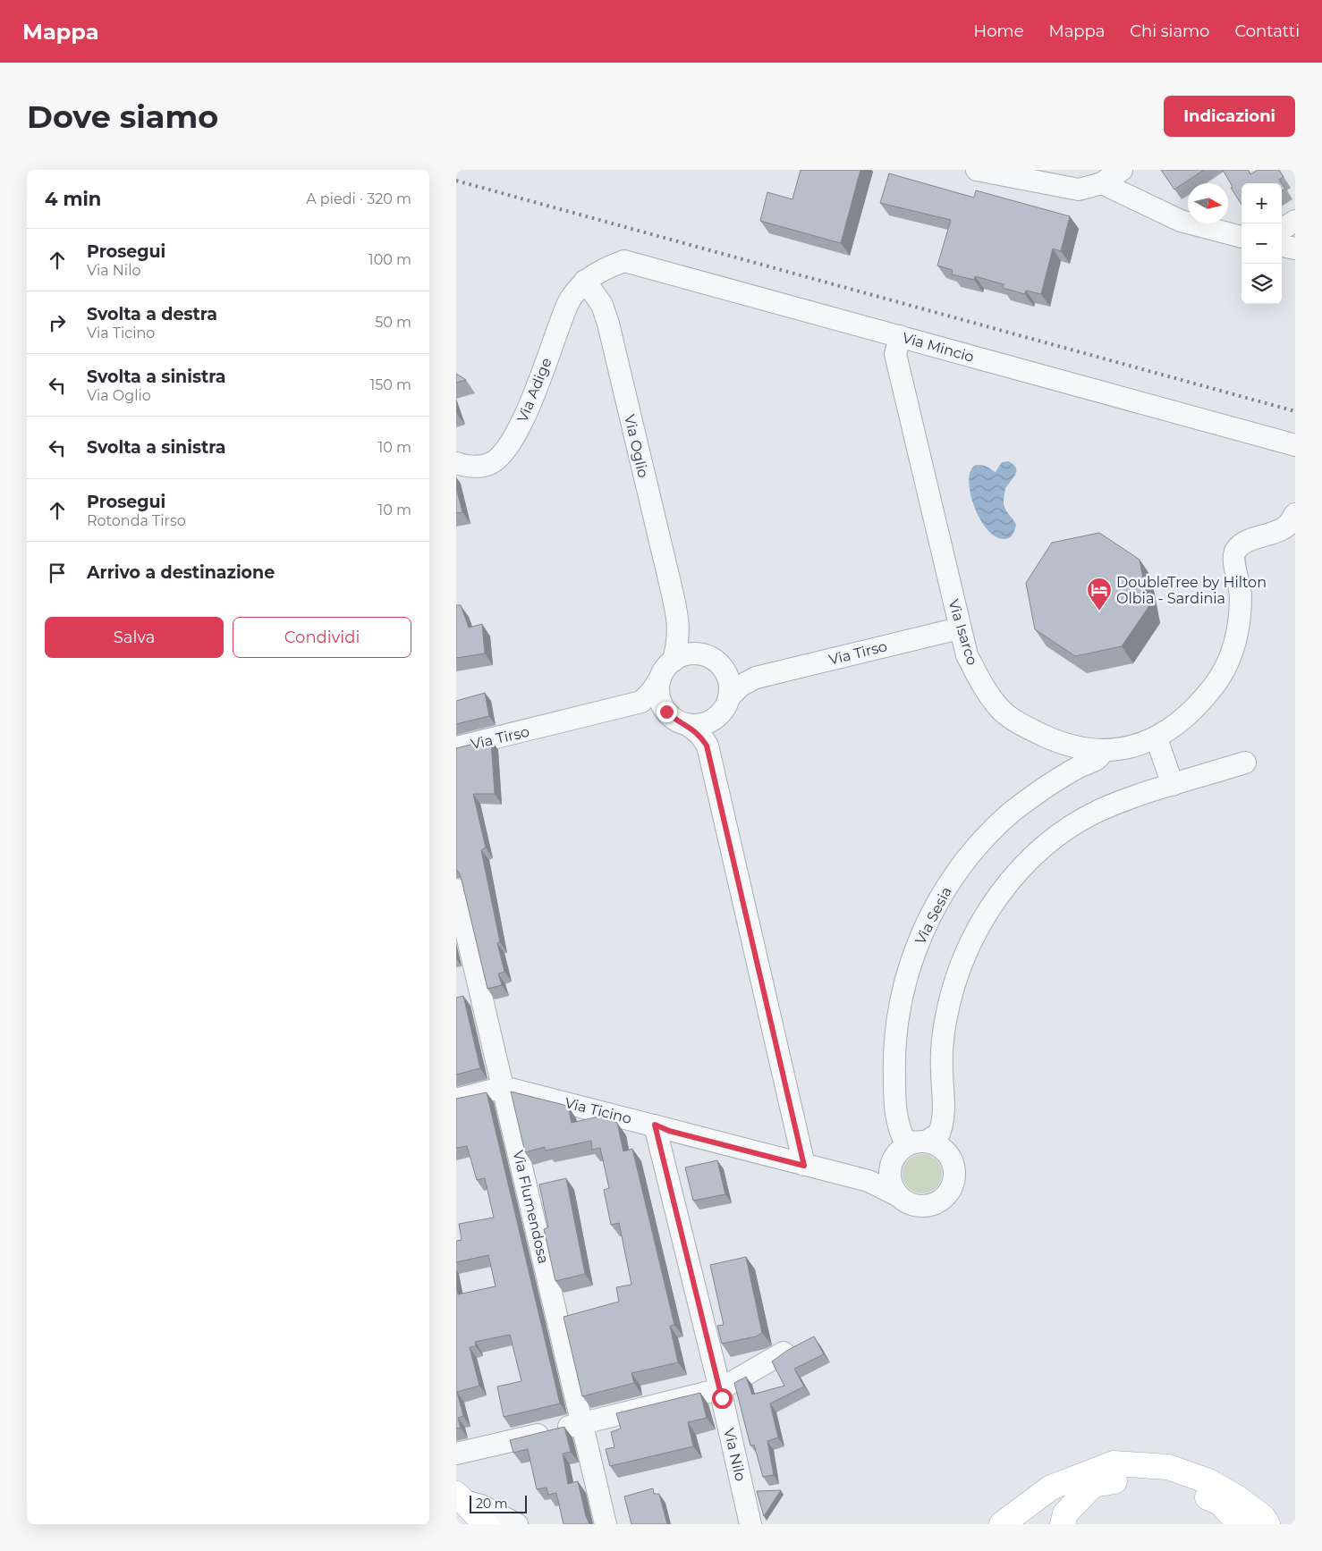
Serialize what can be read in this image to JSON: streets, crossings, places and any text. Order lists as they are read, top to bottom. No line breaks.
{"streets":{"street":["Via Mincio","Via Adige","Via Oglio","Via Isarco","Via Tirso","Via Sesia","Via Ticino","Via Flumendosa","Via Nilo"]},"crossings":[["Via Mincio","Via Adige"],["Via Mincio","Via Oglio"],["Via Mincio","Via Isarco"],["Via Adige","Via Oglio"],["Via Isarco","Via Tirso"],["Via Isarco","Via Sesia"],["Via Sesia","Via Ticino"],["Via Ticino","Via Flumendosa"],["Via Ticino","Via Nilo"]],"places":{"hotel":["DoubleTree by Hilton Olbia - Sardinia"]},"scale_bar":"20 m","north":"right","page":{"header":"Mappa","nav":["Home","Mappa","Chi siamo","Contatti"],"buttons":["Indicazioni",["Salva","Condividi"]],"title":"Dove siamo","heading":["4 min","A piedi · 320 m"],"map_buttons":["+","−"],"list":[["Prosegui","Via Nilo","100 m"],["Svolta a destra","Via Ticino","50 m"],["Svolta a sinistra","Via Oglio","150 m"],["Svolta a sinistra","10 m"],["Prosegui","Rotonda Tirso","10 m"],"Arrivo a destinazione"],"scale":"20 m"}}
